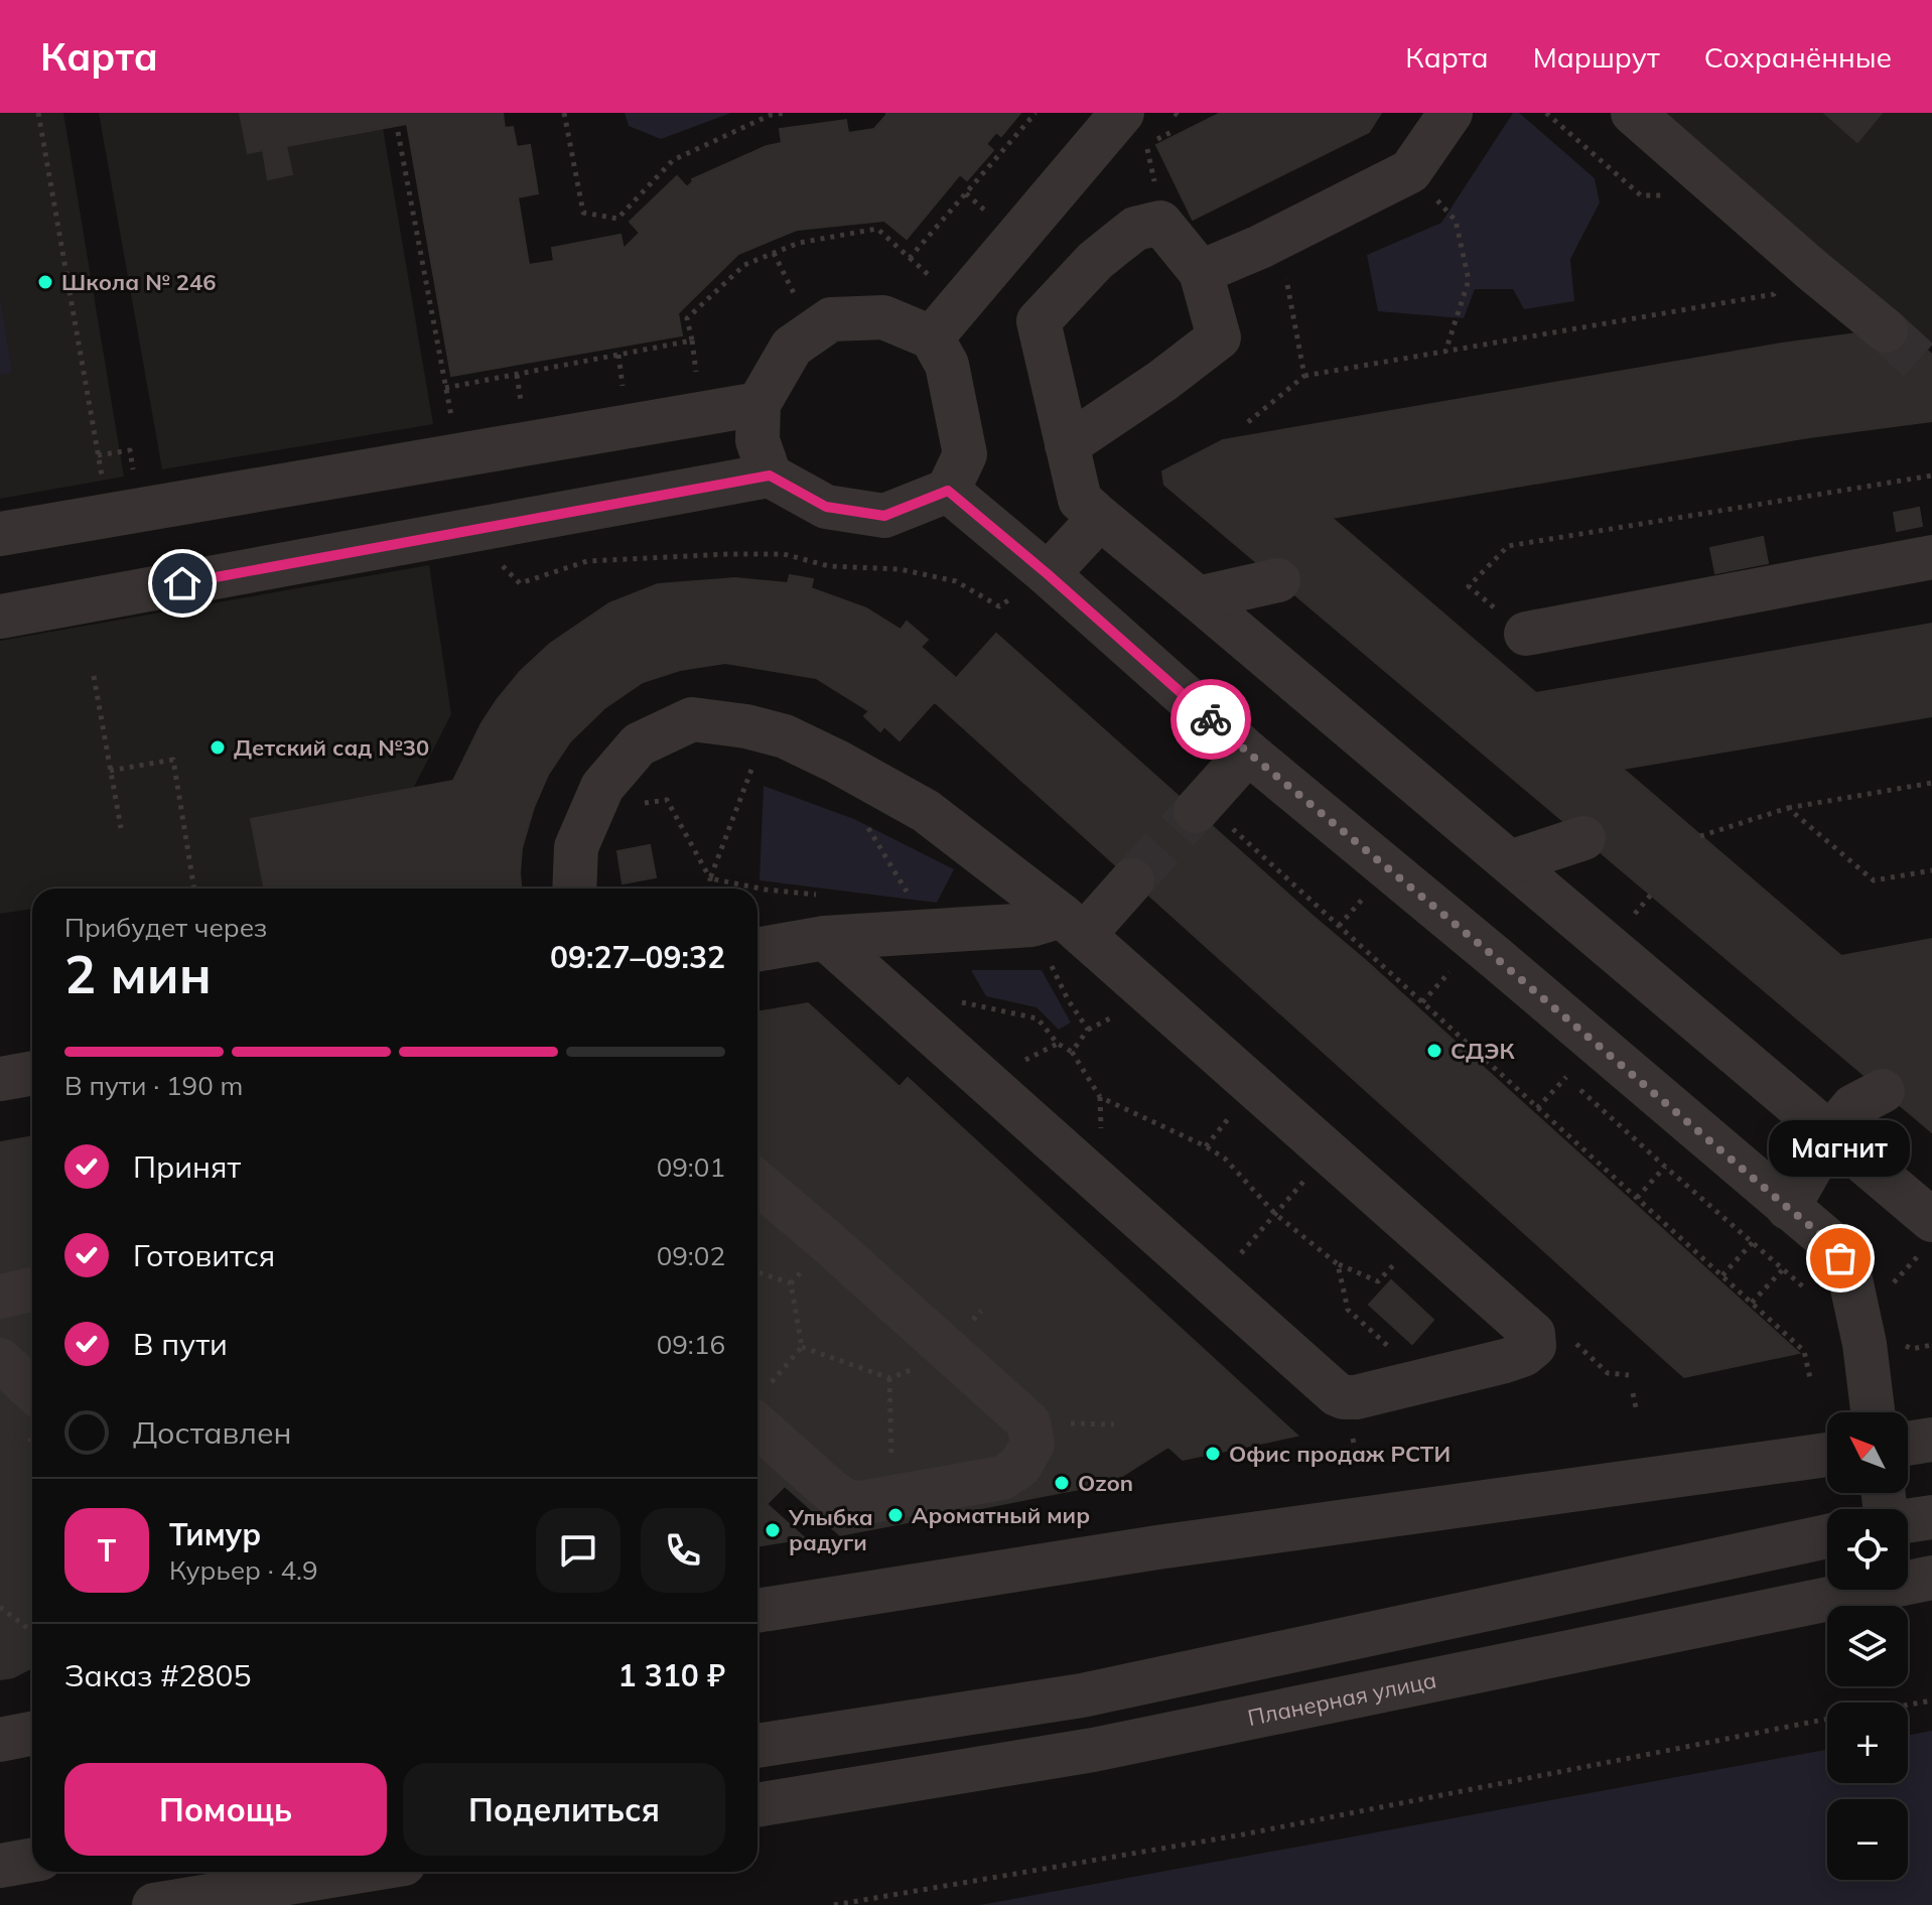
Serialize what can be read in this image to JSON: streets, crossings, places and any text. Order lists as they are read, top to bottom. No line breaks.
{"streets":{"street":["Планерная улица"]},"places":["Школа № 246","Детский сад №30","СДЭК","Магнит","Офис продаж РСТИ","Ozon","Ароматный мир","Улыбка радуги"],"north":"top left","page":{"header":"Карта","nav":["Карта","Маршрут","Сохранённые"],"heading":["2 мин","Прибудет через","09:27–09:32"],"panel":["Тимур","Курьер · 4.9","Заказ #2805","1 310 ₽"],"bar":"В пути · 190 m","bubble":"Магнит","list":[["Принят","09:01"],["Готовится","09:02"],["В пути","09:16"],"Доставлен"],"map_buttons":["+","−"],"round":"Т","buttons":["Помощь","Поделиться"]}}
